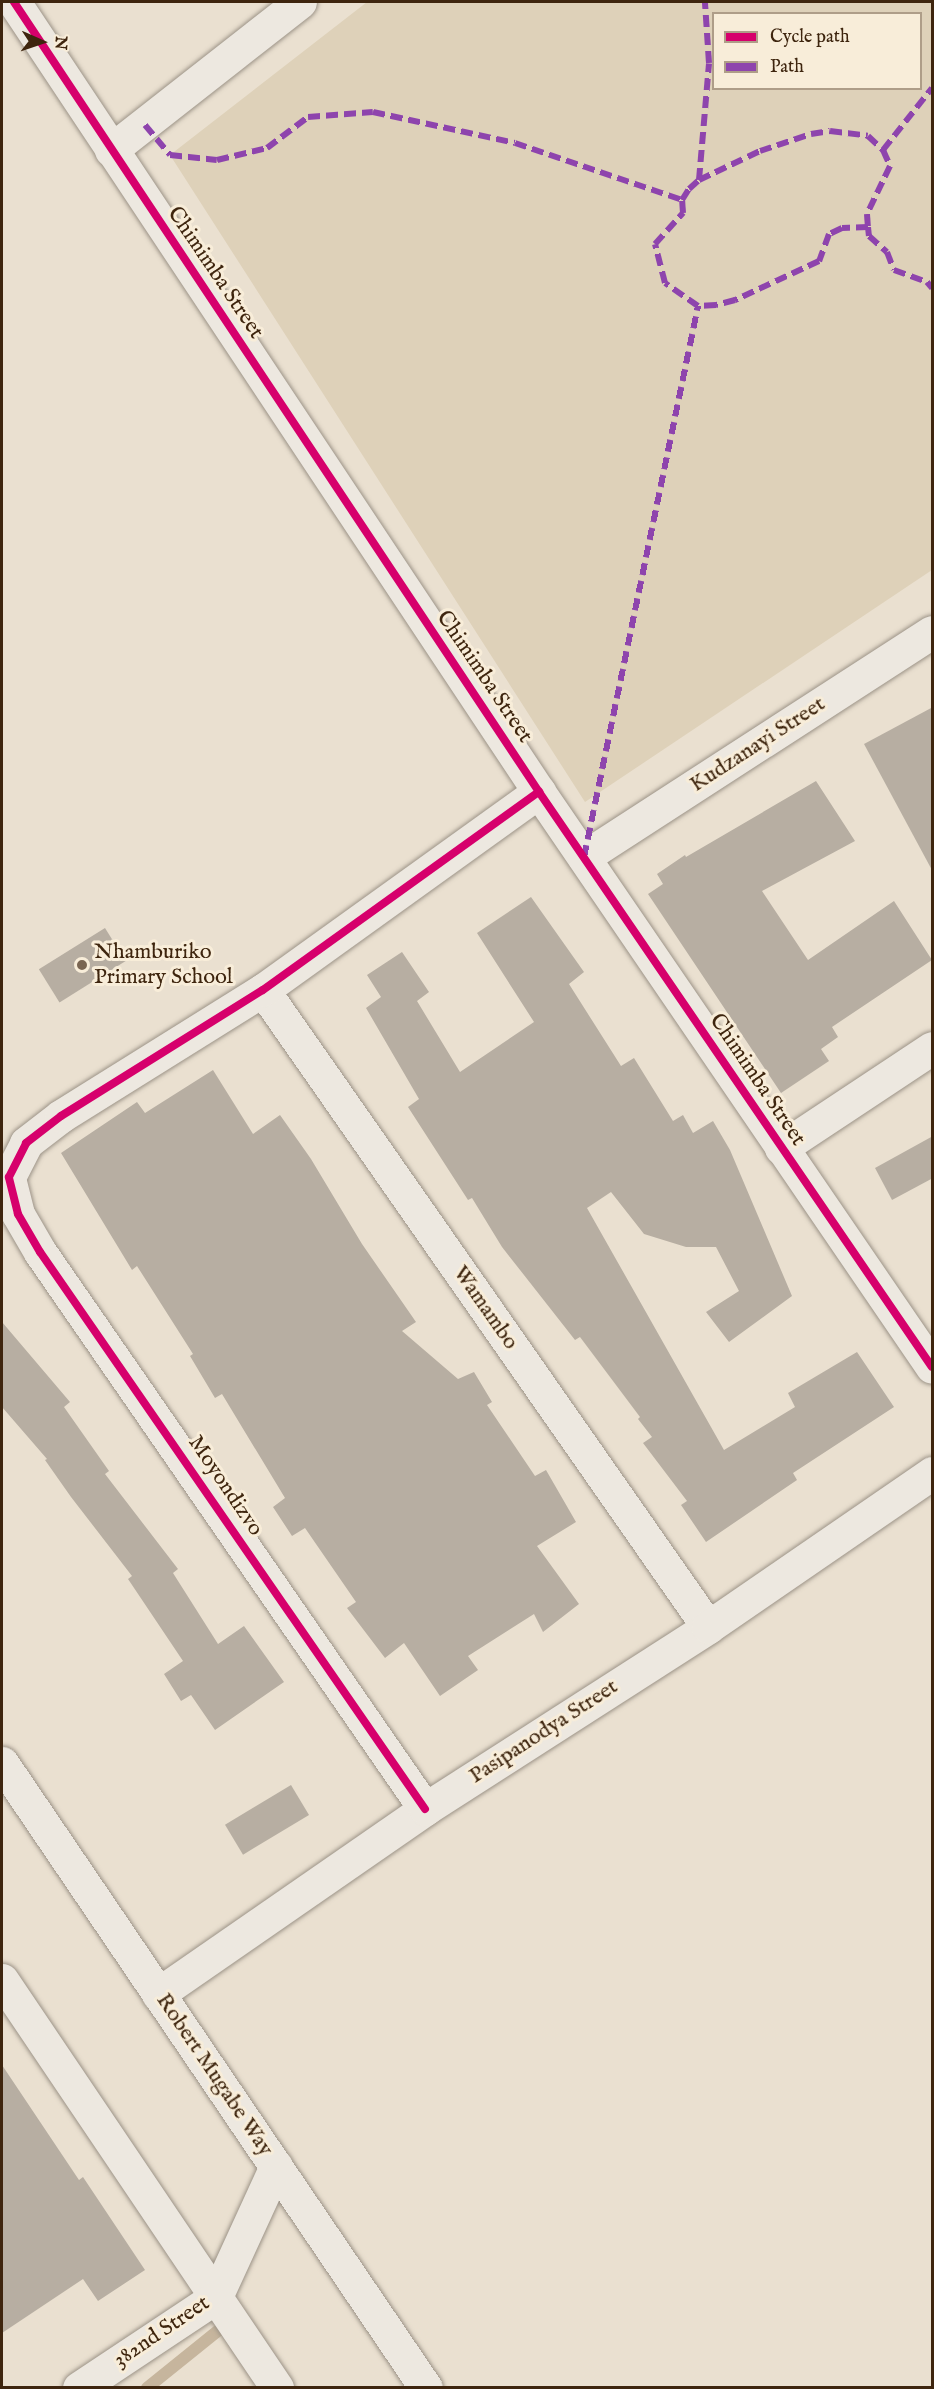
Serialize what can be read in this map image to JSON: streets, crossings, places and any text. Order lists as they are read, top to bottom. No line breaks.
{"streets":{"street":["Chimimba Street","Kudzanayi Street","Wamambo","Moyondizvo","Pasipanodya Street","Robert Mugabe Way","382nd Street"]},"crossings":[["Chimimba Street","Kudzanayi Street"],["Wamambo","Moyondizvo"],["Wamambo","Pasipanodya Street"],["Moyondizvo","Pasipanodya Street"],["Pasipanodya Street","Robert Mugabe Way"],["Robert Mugabe Way","382nd Street"]],"places":["Nhamburiko Primary School"],"legend":["Cycle path","Path"],"north":"right"}
